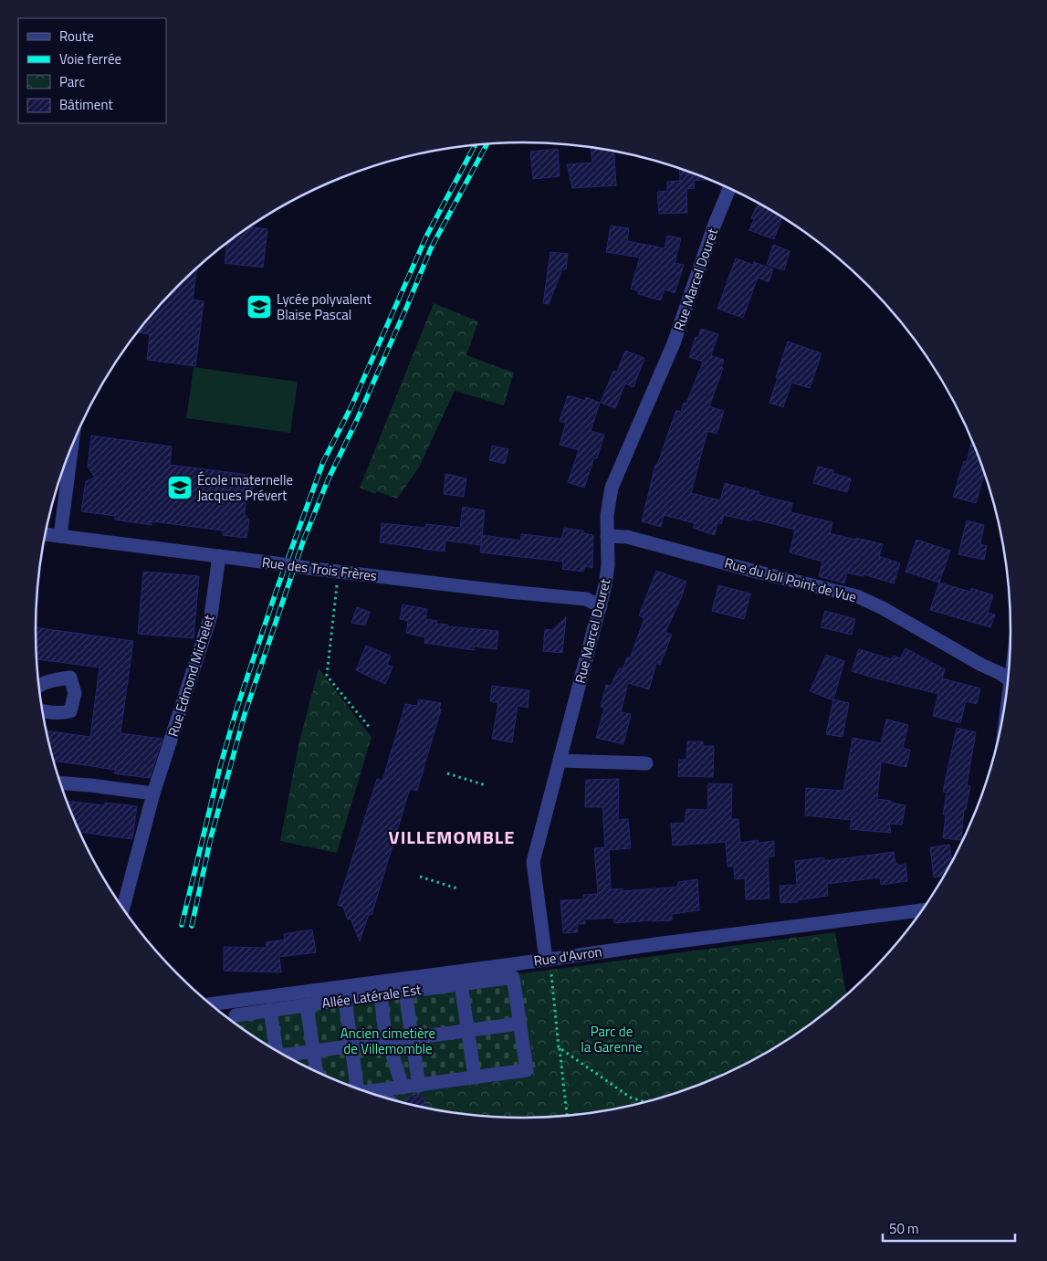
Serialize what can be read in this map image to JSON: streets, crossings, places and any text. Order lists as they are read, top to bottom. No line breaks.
{"streets":{"street":["Rue Marcel Douret","Rue des Trois Frères","Rue du Joli Point de Vue","Rue Edmond Michelet","Rue d'Avron","Allée Latérale Est"]},"crossings":[["Rue Marcel Douret","Rue des Trois Frères"],["Rue Marcel Douret","Rue du Joli Point de Vue"],["Rue Marcel Douret","Rue d'Avron"],["Rue des Trois Frères","Rue Edmond Michelet"]],"districts":["VILLEMOMBLE"],"parks":["Parc de la Garenne","Ancien cimetière de Villemomble"],"places":{"school or university":["Lycée polyvalent Blaise Pascal","École maternelle Jacques Prévert"]},"legend":["Route","Voie ferrée","Parc","Bâtiment"],"scale_bar":"50 m"}
